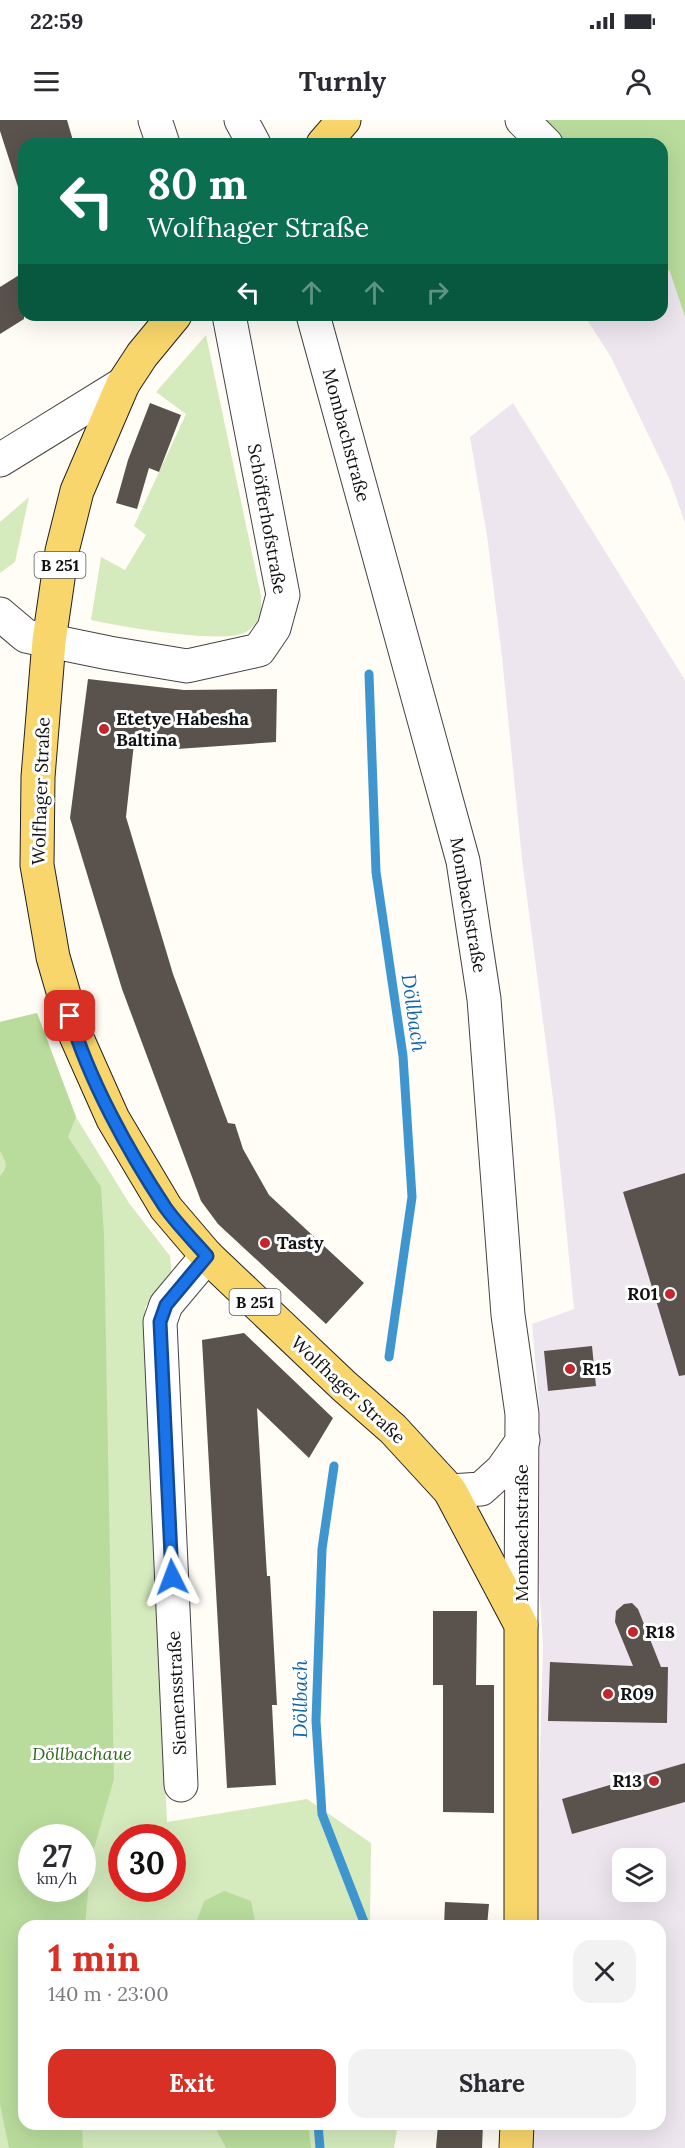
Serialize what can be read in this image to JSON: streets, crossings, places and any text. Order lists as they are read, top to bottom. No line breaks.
{"streets":{"main road":["B 251","Wolfhager Straße"],"street":["Mombachstraße","Schöfferhofstraße","Siemensstraße"]},"crossings":[["Mombachstraße","Wolfhager Straße"],["Schöfferhofstraße","Wolfhager Straße"],["Wolfhager Straße","Siemensstraße"]],"water":["Döllbach"],"parks":["Döllbachaue"],"places":["Etetye Habesha Baltina","Tasty","R01","R15","R18","R09","R13"],"page":{"status":"22:59","header":"Turnly","turn":["80 m","Wolfhager Straße"],"speed":"27 km/h","limit":"30","heading":["1 min","140 m · 23:00"],"buttons":["Exit","Share"]}}
